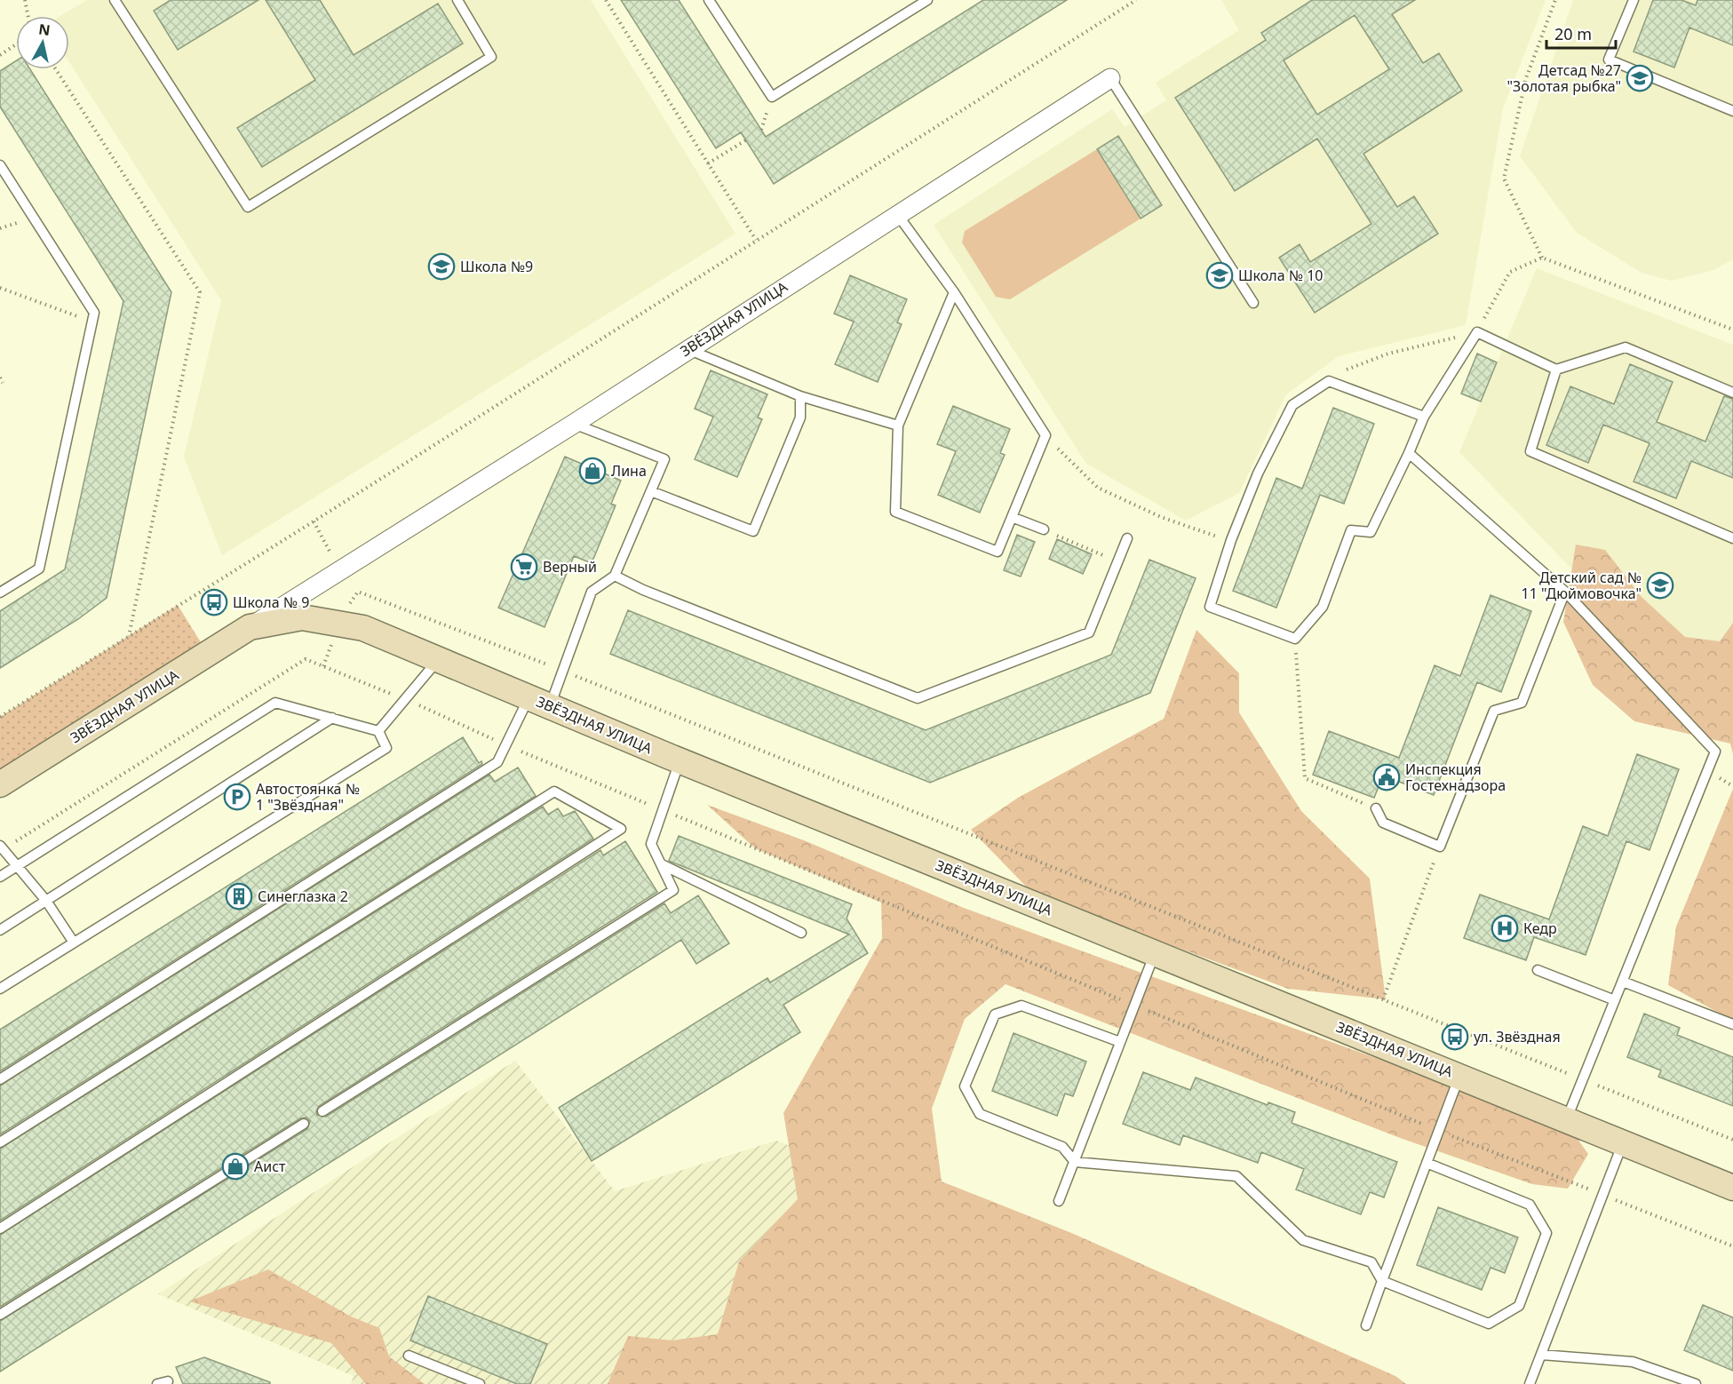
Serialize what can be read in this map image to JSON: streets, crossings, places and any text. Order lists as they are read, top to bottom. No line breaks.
{"streets":{"street":["ЗВЁЗДНАЯ УЛИЦА"]},"places":{"school or university":["Детсад №27 \"Золотая рыбка\"","Школа №9","Школа № 10","Детский сад № 11 \"Дюймовочка\""],"shop":["Лина","Аист"],"supermarket":["Верный"],"bus stop":["Школа № 9","ул. Звёздная"],"public building":["Инспекция Гостехнадзора"],"parking":["Автостоянка № 1 \"Звёздная\""],"building":["Синеглазка 2"],"hospital":["Кедр"]},"scale_bar":"20 m","north":"top"}
